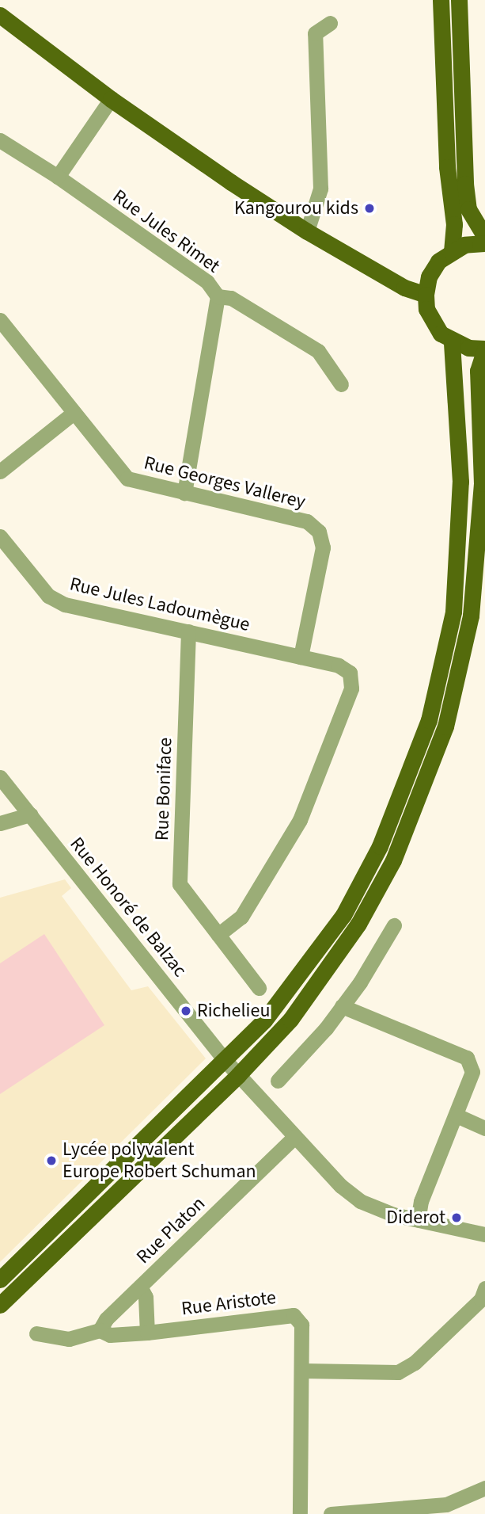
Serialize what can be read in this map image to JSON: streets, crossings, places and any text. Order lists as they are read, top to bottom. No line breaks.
{"streets":{"street":["Rue Jules Rimet","Rue Georges Vallerey","Rue Jules Ladoumègue","Rue Boniface","Rue Honoré de Balzac","Rue Platon","Rue Aristote"]},"crossings":[["Rue Jules Rimet","Rue Georges Vallerey"],["Rue Georges Vallerey","Rue Jules Ladoumègue"],["Rue Jules Ladoumègue","Rue Boniface"],["Rue Honoré de Balzac","Rue Platon"],["Rue Platon","Rue Aristote"]],"places":["Kangourou kids","Richelieu","Lycée polyvalent Europe Robert Schuman","Diderot"]}
